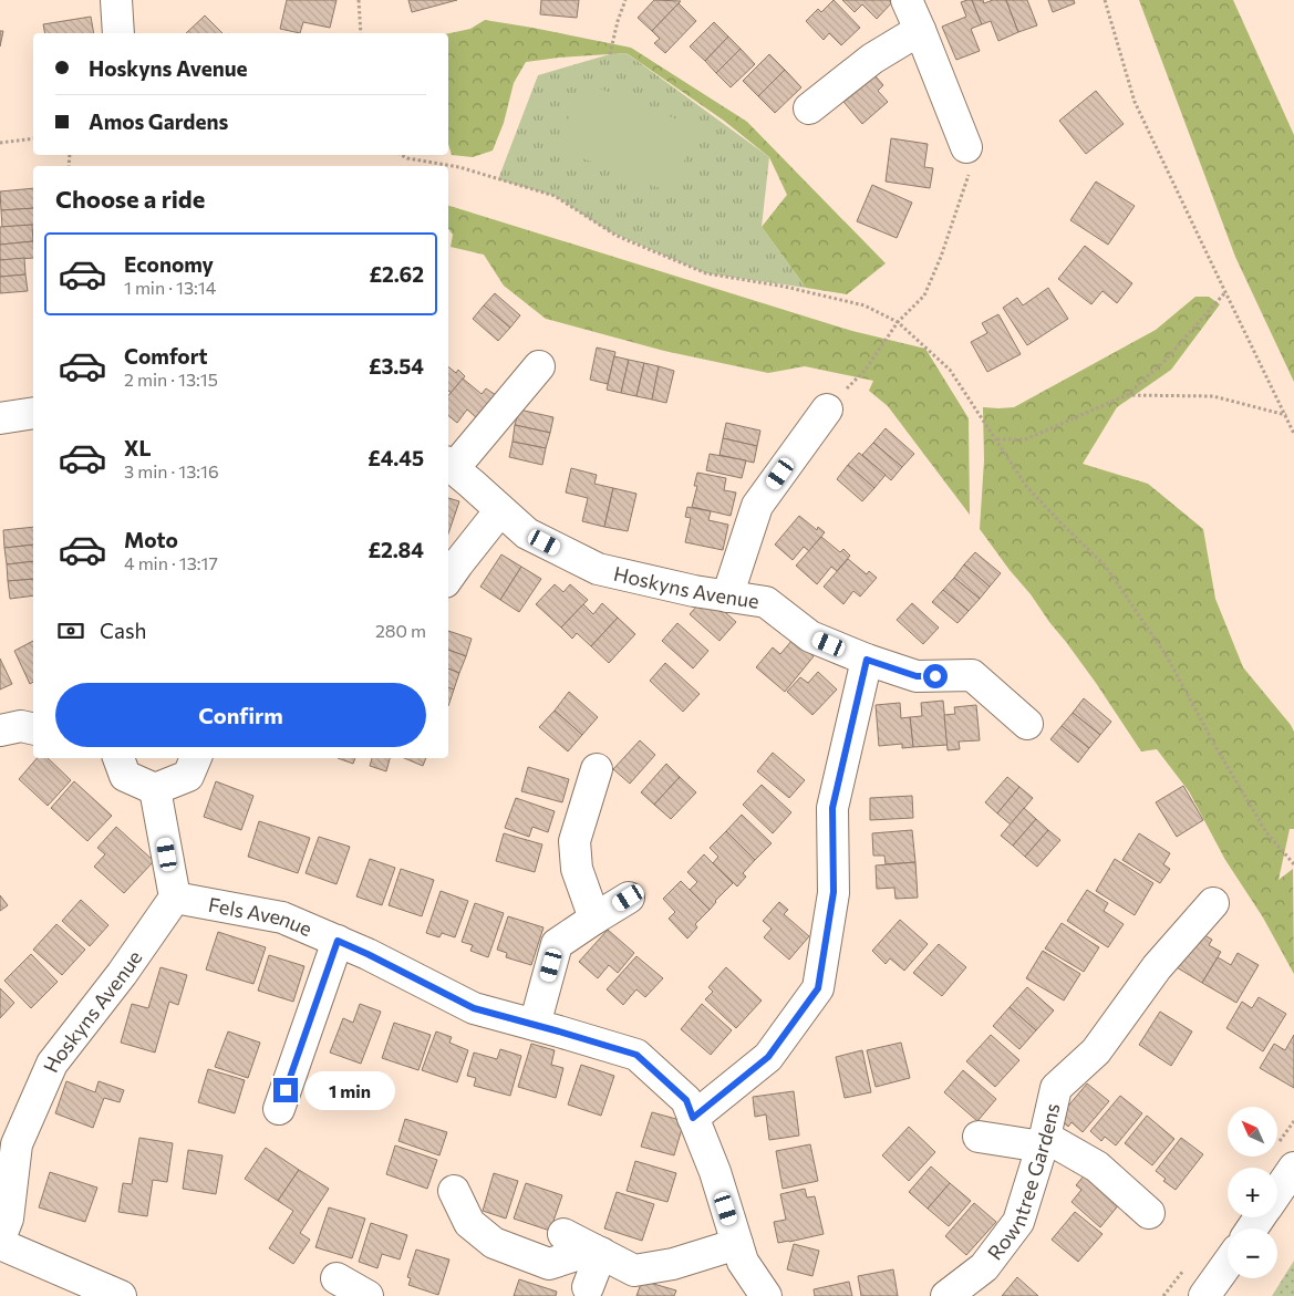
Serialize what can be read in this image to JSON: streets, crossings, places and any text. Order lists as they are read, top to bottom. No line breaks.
{"streets":{"street":["Hoskyns Avenue","Fels Avenue","Rowntree Gardens"]},"crossings":[["Hoskyns Avenue","Fels Avenue"]],"north":"top left","page":{"banner":["Hoskyns Avenue","Amos Gardens"],"heading":"Choose a ride","list":[{"name":"Economy","note":"1 min · 13:14","value":"£2.62"},{"name":"Comfort","note":"2 min · 13:15","value":"£3.54"},{"name":"XL","note":"3 min · 13:16","value":"£4.45"},{"name":"Moto","note":"4 min · 13:17","value":"£2.84"}],"pay":["Cash","280 m"],"buttons":"Confirm","bubble":"1 min","map_buttons":["+","−"]}}
